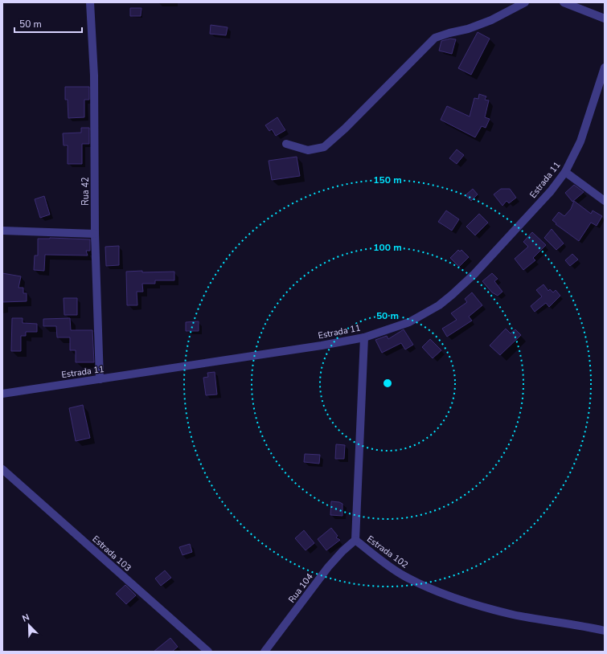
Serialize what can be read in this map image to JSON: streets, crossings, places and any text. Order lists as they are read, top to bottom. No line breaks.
{"streets":{"street":["Estrada 11","Rua 42","Estrada 102","Estrada 103","Rua 104"]},"crossings":[["Estrada 11","Rua 42"],["Estrada 11","Estrada 102"],["Estrada 102","Rua 104"]],"scale_bar":"50 m","north":"top left","rings":["150 m","100 m","50 m"]}
